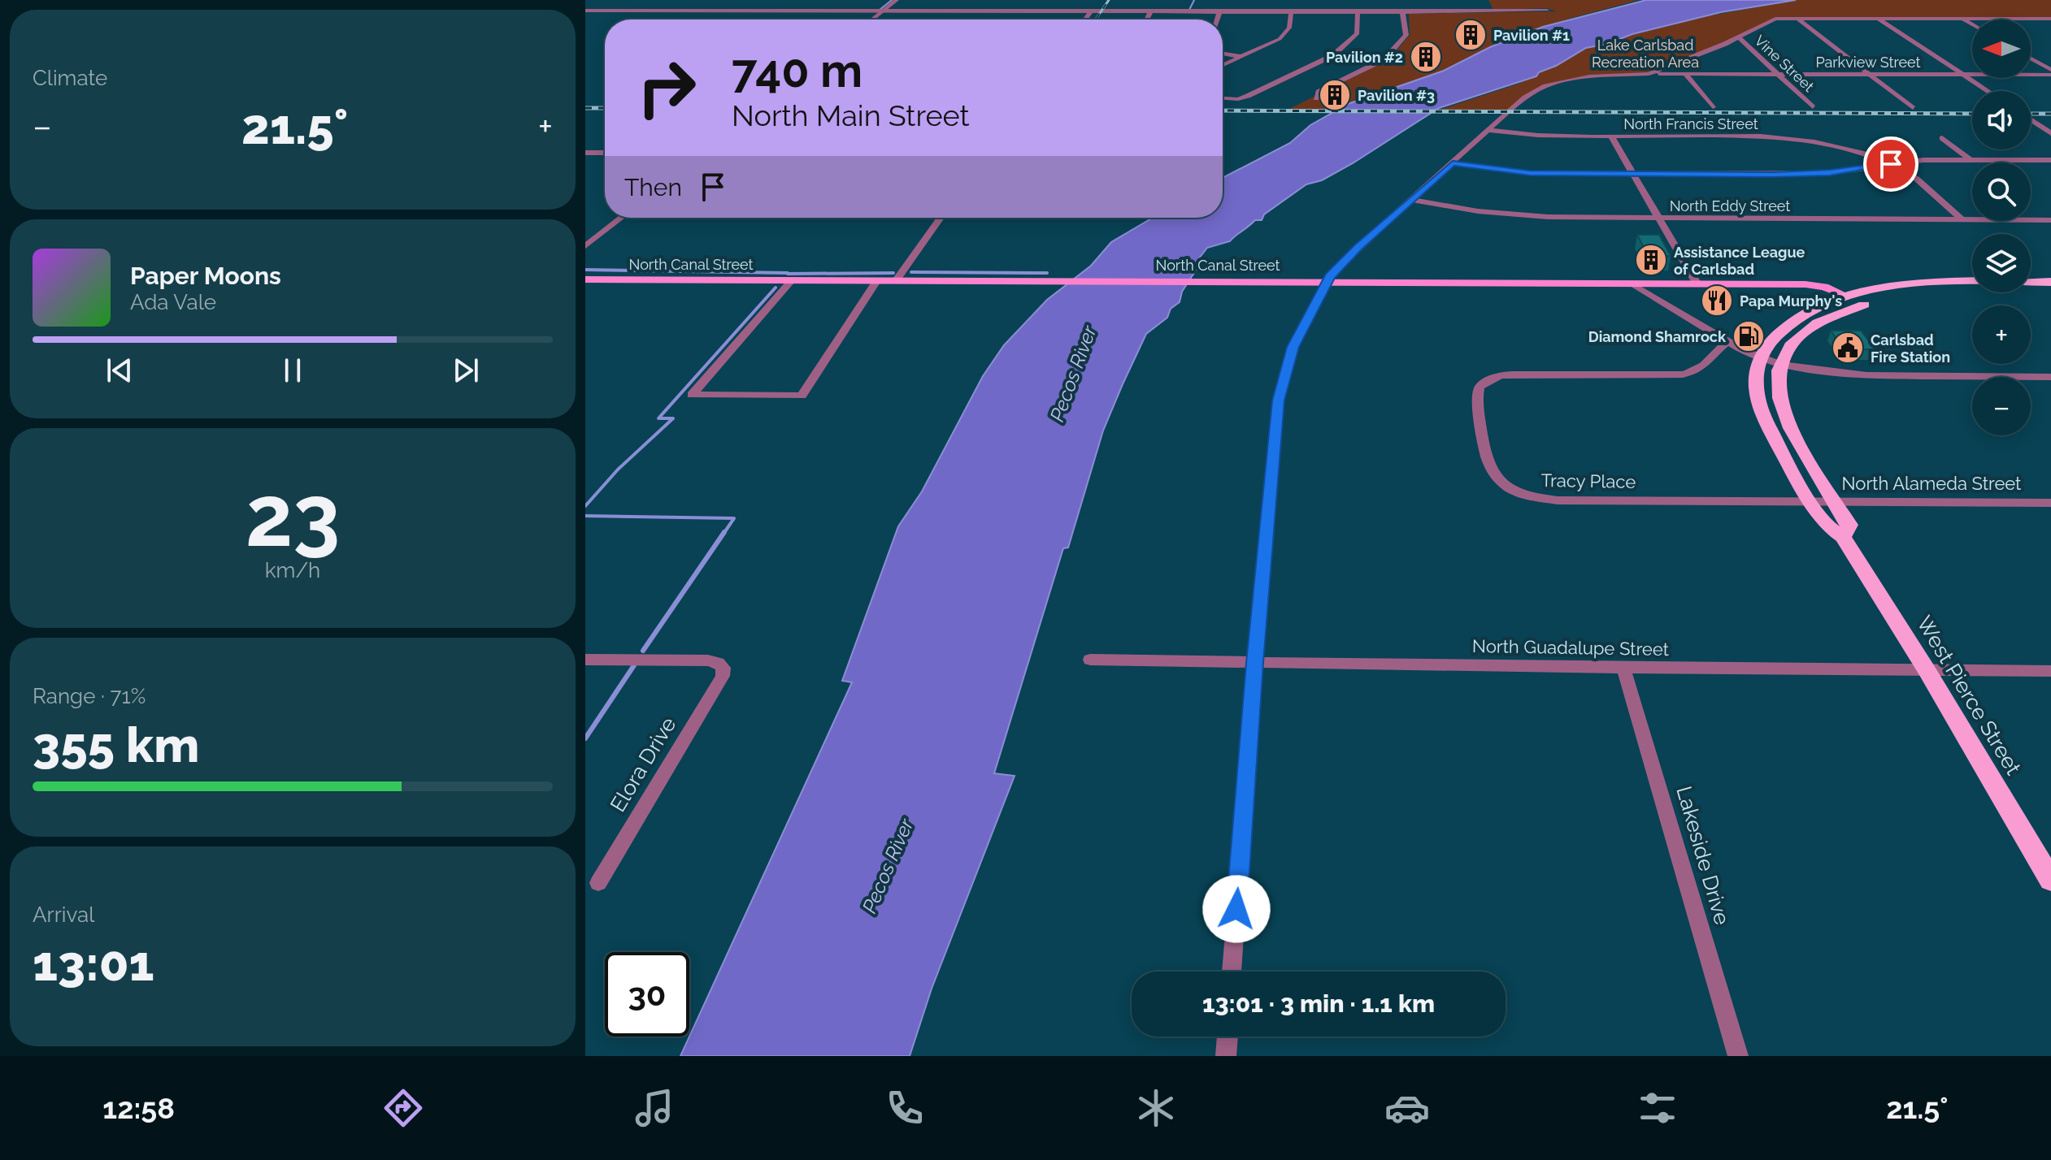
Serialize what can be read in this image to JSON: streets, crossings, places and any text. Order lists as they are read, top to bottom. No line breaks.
{"streets":{"highway":["West Pierce Street"],"main road":["North Canal Street"],"street":["Parkview Street","Vine Street","North Francis Street","North Eddy Street","Tracy Place","North Alameda Street","North Guadalupe Street","Elora Drive","Lakeside Drive"]},"crossings":[["Parkview Street","Vine Street"],["Parkview Street","North Francis Street"],["Parkview Street","North Eddy Street"],["Parkview Street","North Canal Street"],["Parkview Street","North Guadalupe Street"],["Tracy Place","North Alameda Street"],["Tracy Place","West Pierce Street"],["North Alameda Street","West Pierce Street"],["North Guadalupe Street","West Pierce Street"],["North Guadalupe Street","Lakeside Drive"]],"water":["Pecos River"],"parks":["Lake Carlsbad Recreation Area"],"places":{"building":["Pavilion #1","Pavilion #2","Pavilion #3","Assistance League of Carlsbad"],"restaurant":["Papa Murphy's"],"fuel station":["Diamond Shamrock"],"public building":["Carlsbad Fire Station"]},"north":"left","page":{"tile":["Climate",["23","km/h"],["Range · 71%","355 km"],["Arrival","13:01"]],"map_buttons":["+","−"],"turn":["740 m","North Main Street"],"heat":["−","21.5°","+"],"then":"Then","song":["Paper Moons","Ada Vale"],"limit":"30","trip":"13:01 · 3 min · 1.1 km","tabs":["12:58","21.5°"]}}
